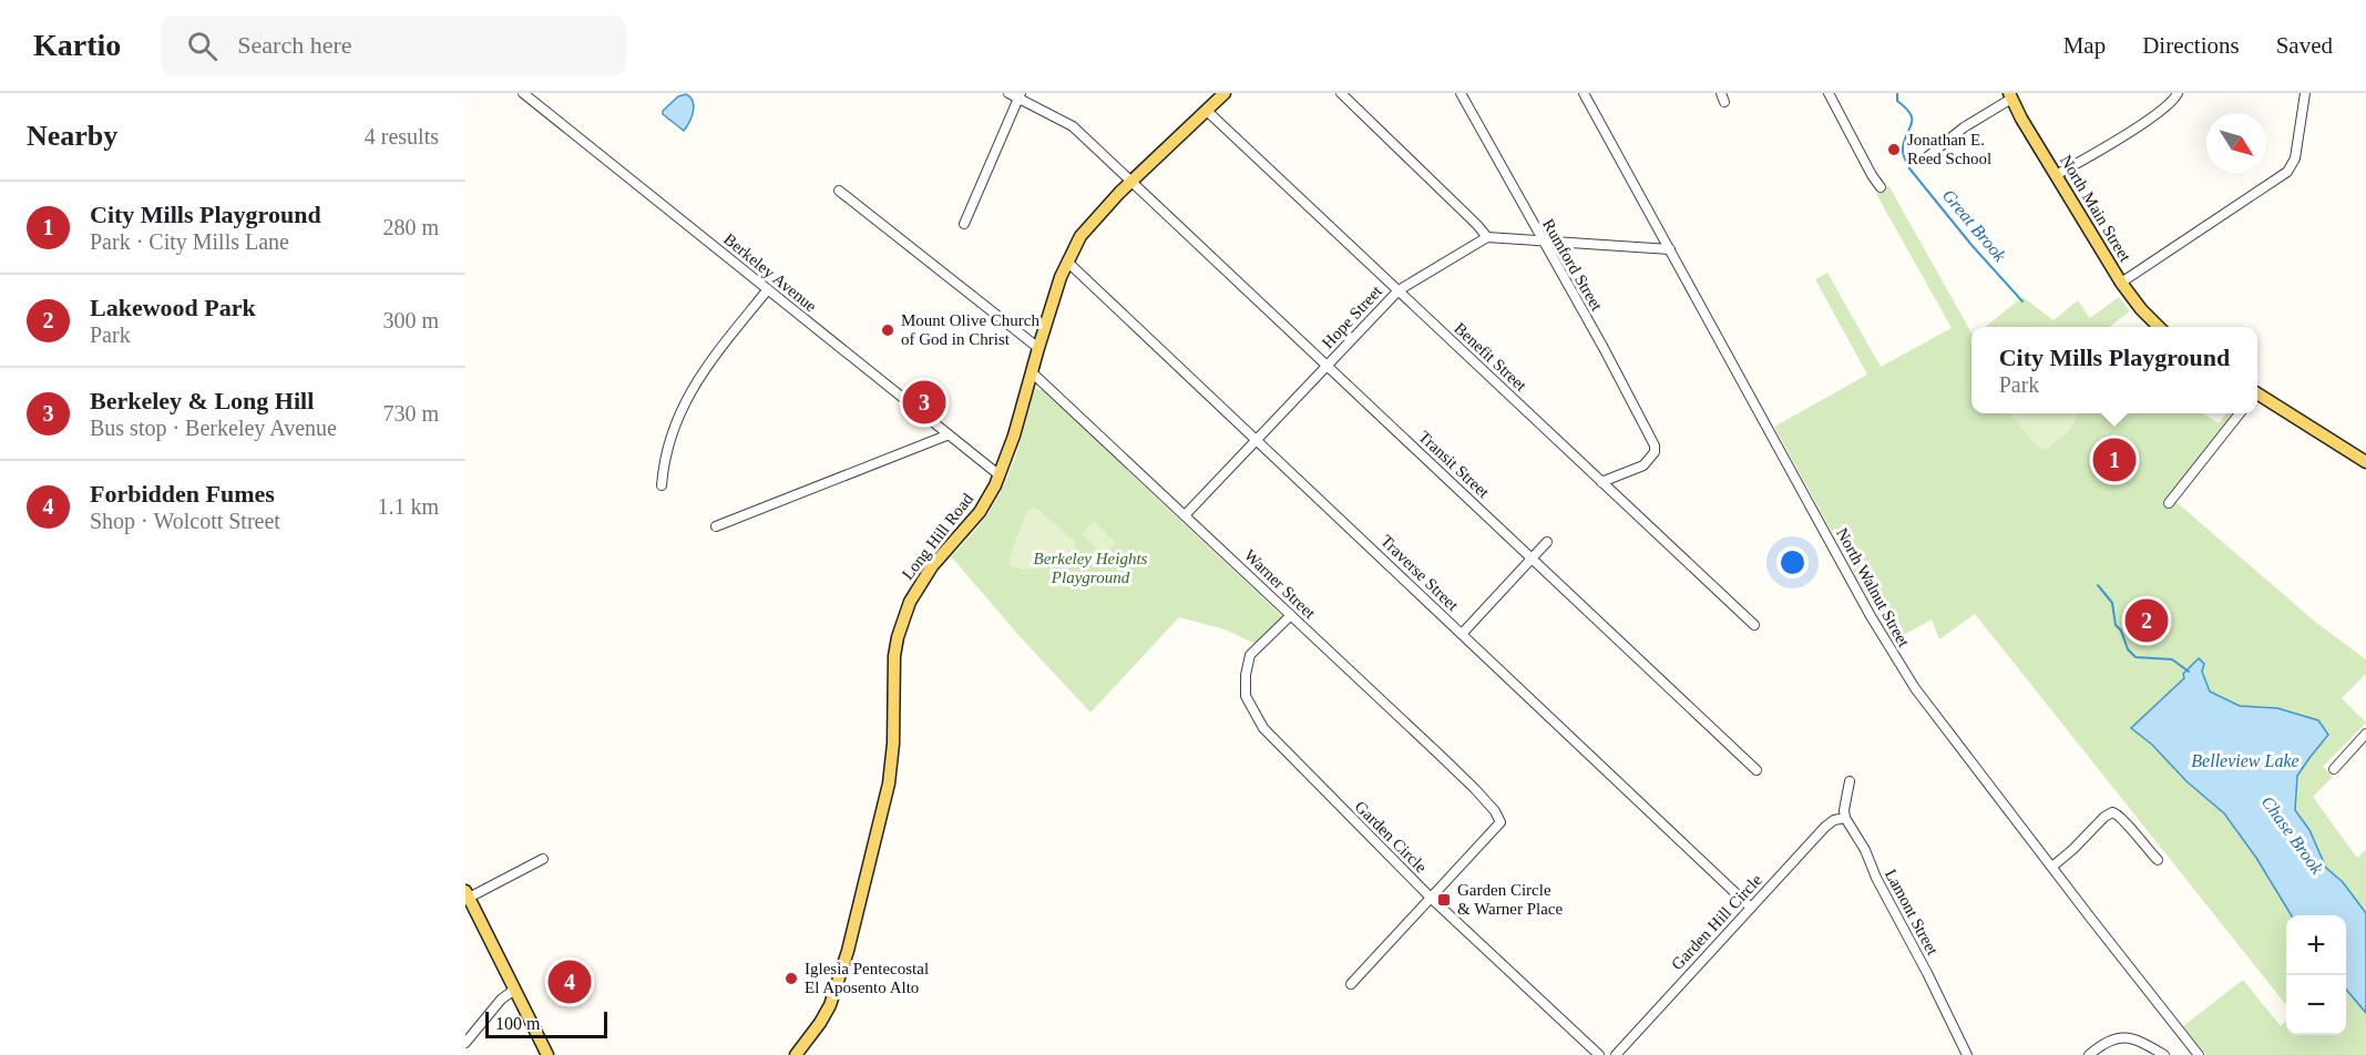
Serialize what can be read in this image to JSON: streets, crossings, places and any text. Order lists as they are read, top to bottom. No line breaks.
{"streets":{"main road":["North Main Street","Long Hill Road"],"street":["Rumford Street","Berkeley Avenue","Hope Street","Benefit Street","Transit Street","Traverse Street","Warner Street","North Walnut Street","Garden Circle","Lamont Street","Garden Hill Circle"]},"crossings":[["Rumford Street","Benefit Street"],["Berkeley Avenue","Long Hill Road"],["Hope Street","Benefit Street"],["Hope Street","Transit Street"],["Hope Street","Traverse Street"],["Hope Street","Warner Street"],["Benefit Street","Long Hill Road"],["Transit Street","Long Hill Road"],["Long Hill Road","Traverse Street"],["Long Hill Road","Warner Street"],["Traverse Street","Garden Hill Circle"],["Warner Street","Garden Circle"],["Lamont Street","Garden Hill Circle"]],"water":["Great Brook","Belleview Lake","Chase Brook"],"parks":["Berkeley Heights Playground"],"places":{"other":["Jonathan E. Reed School","Mount Olive Church of God in Christ","Iglesia Pentecostal El Aposento Alto"],"transit":["Garden Circle & Warner Place"]},"scale_bar":"100 m","north":"bottom right","page":{"header":"Kartio","search":"Search here","nav":["Map","Directions","Saved"],"heading":["Nearby","4 results"],"list":[{"mark":"1","name":"City Mills Playground","note":"Park · City Mills Lane","value":"280 m"},{"mark":"2","name":"Lakewood Park","note":"Park","value":"300 m"},{"mark":"3","name":"Berkeley & Long Hill","note":"Bus stop · Berkeley Avenue","value":"730 m"},{"mark":"4","name":"Forbidden Fumes","note":"Shop · Wolcott Street","value":"1.1 km"}],"popup":["City Mills Playground","Park"],"pins":["3","1","2","4"],"map_buttons":["+","−"],"scale":"100 m"}}
